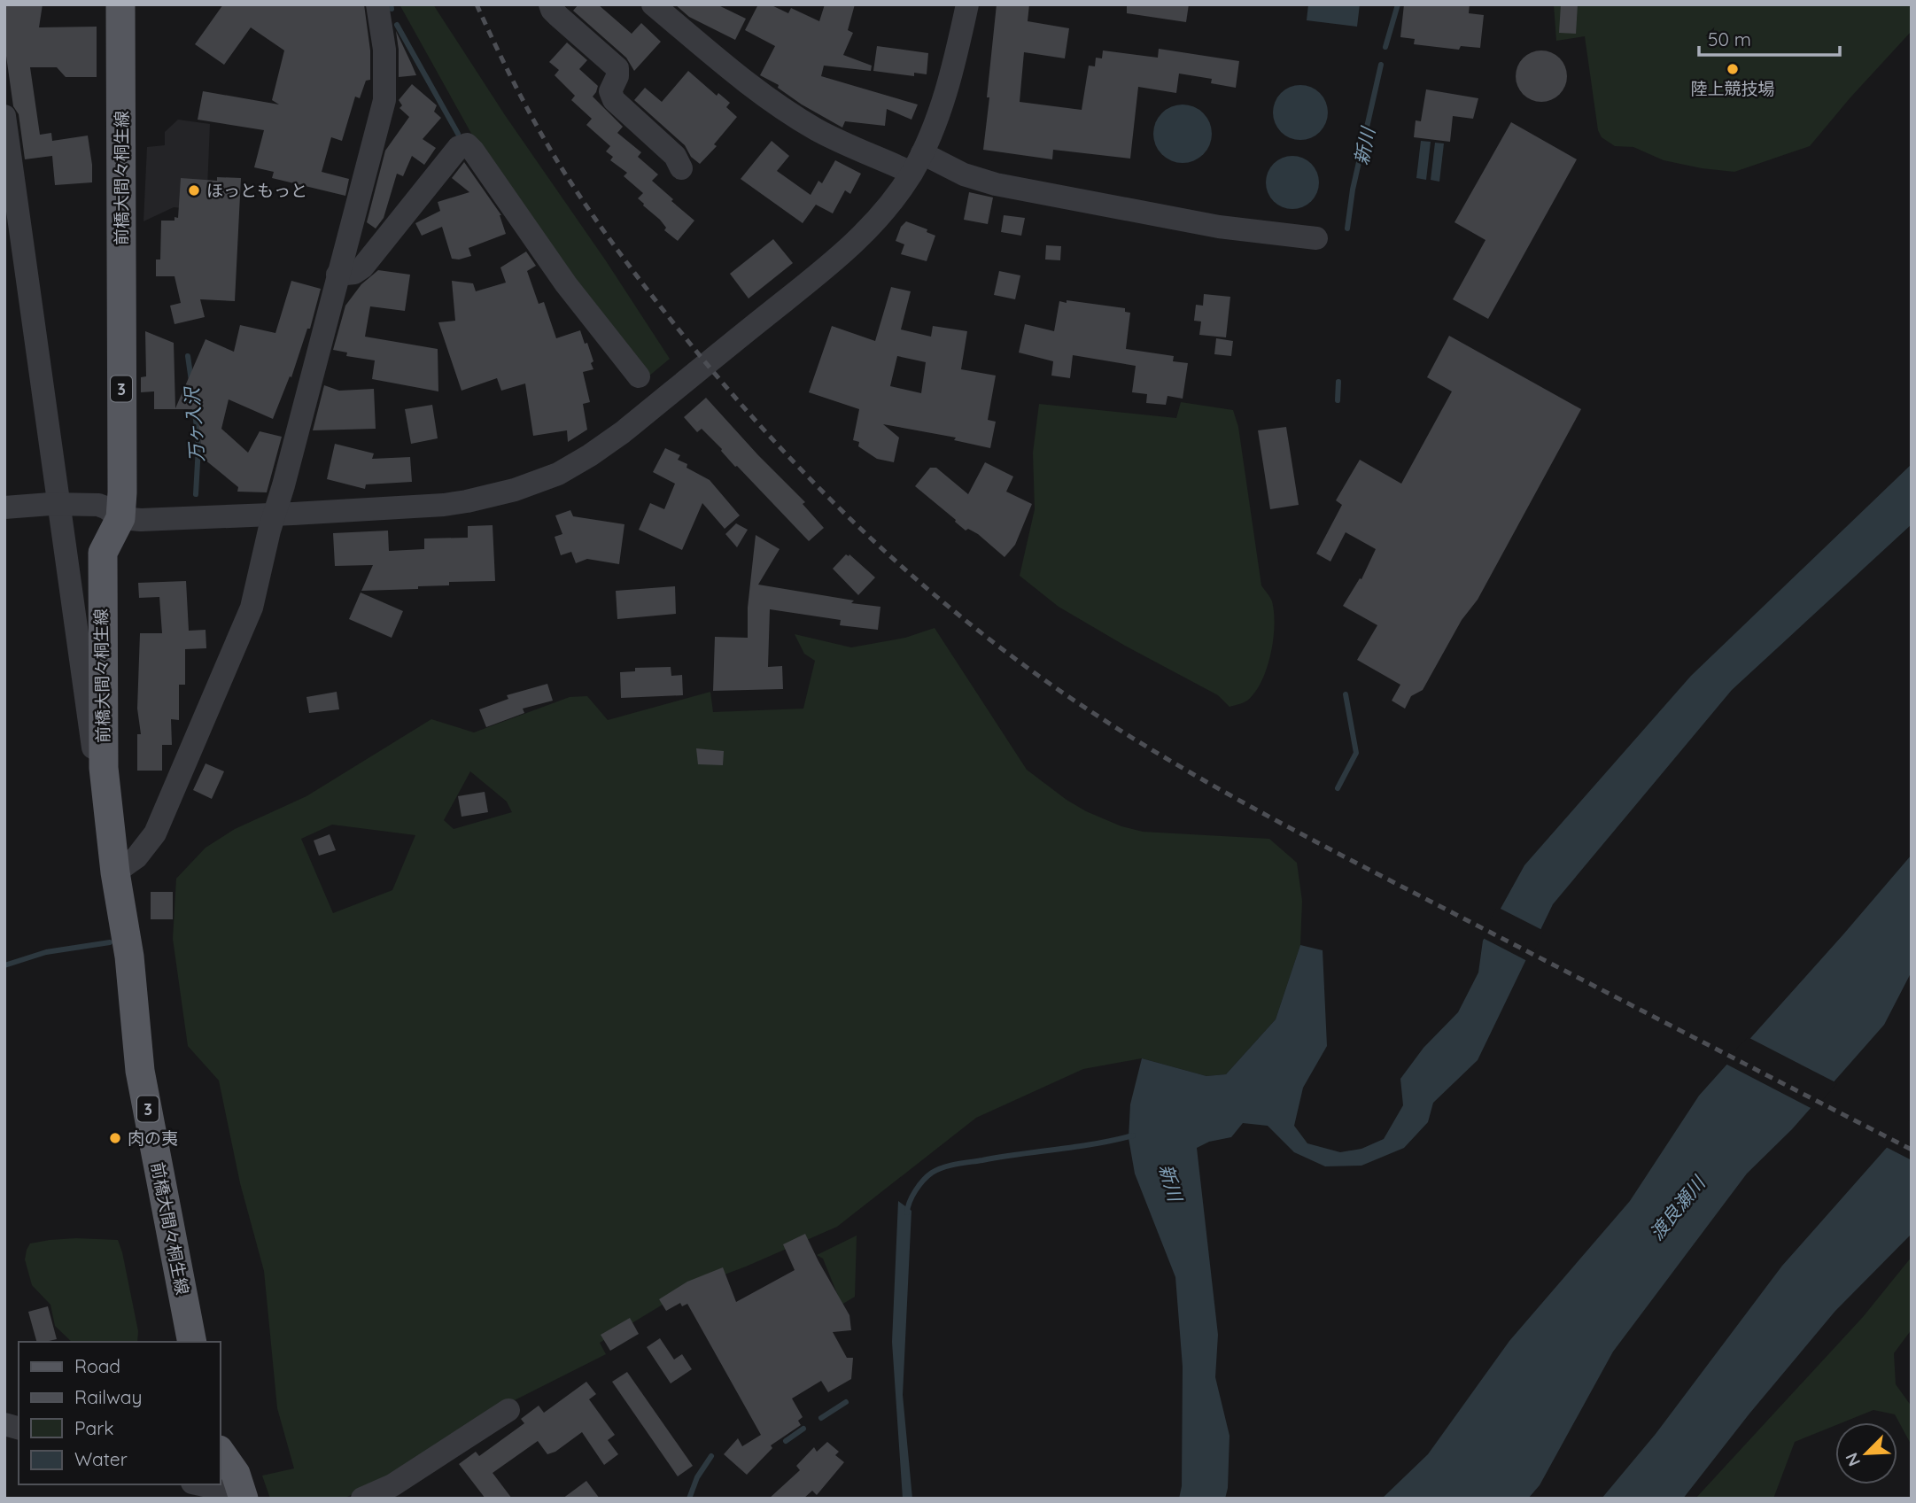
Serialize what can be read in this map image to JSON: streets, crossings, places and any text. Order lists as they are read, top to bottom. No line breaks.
{"streets":{"main road":["前橋大間々桐生線","3"]},"water":["新川","万ヶ入沢","渡良瀬川"],"places":["陸上競技場","ほっともっと","肉の夷"],"legend":["Road","Railway","Park","Water"],"scale_bar":"50 m","north":"bottom left"}
